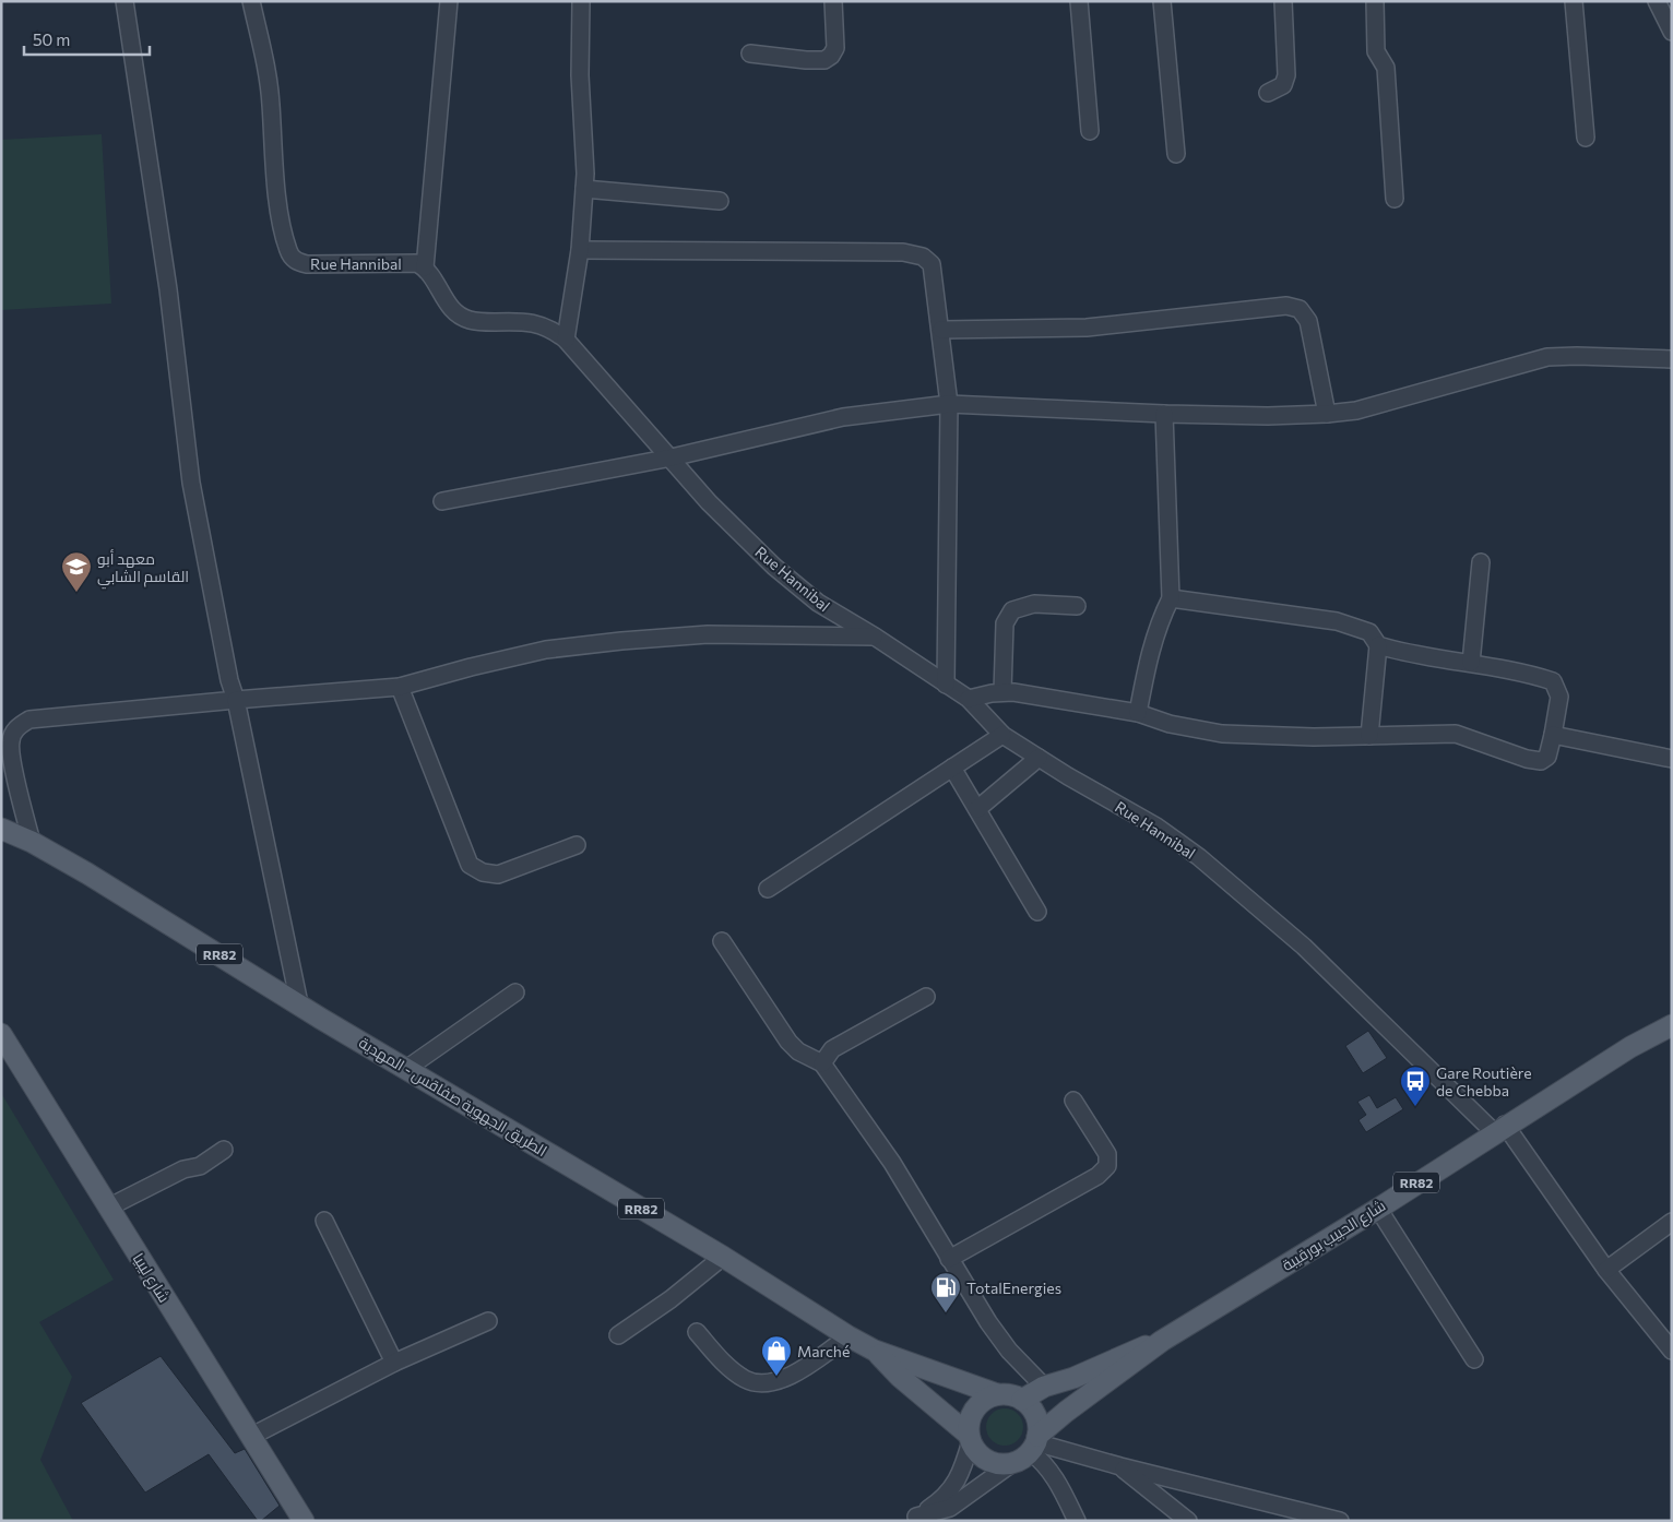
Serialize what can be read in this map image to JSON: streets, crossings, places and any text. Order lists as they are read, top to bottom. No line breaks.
{"streets":{"main road":["RR82","الطريق الجهوية صفاقس - المهدية","شارع الحبيب بورقيبة","شارع ليبيا"],"street":["Rue Hannibal"]},"crossings":[["Rue Hannibal","شارع الحبيب بورقيبة"],["RR82","الطريق الجهوية صفاقس - المهدية"],["RR82","شارع الحبيب بورقيبة"],["الطريق الجهوية صفاقس - المهدية","شارع الحبيب بورقيبة"]],"places":{"school or university":["معهد أبو القاسم الشابي"],"bus stop":["Gare Routière de Chebba"],"fuel station":["TotalEnergies"],"shop":["Marché"]},"scale_bar":"50 m"}
